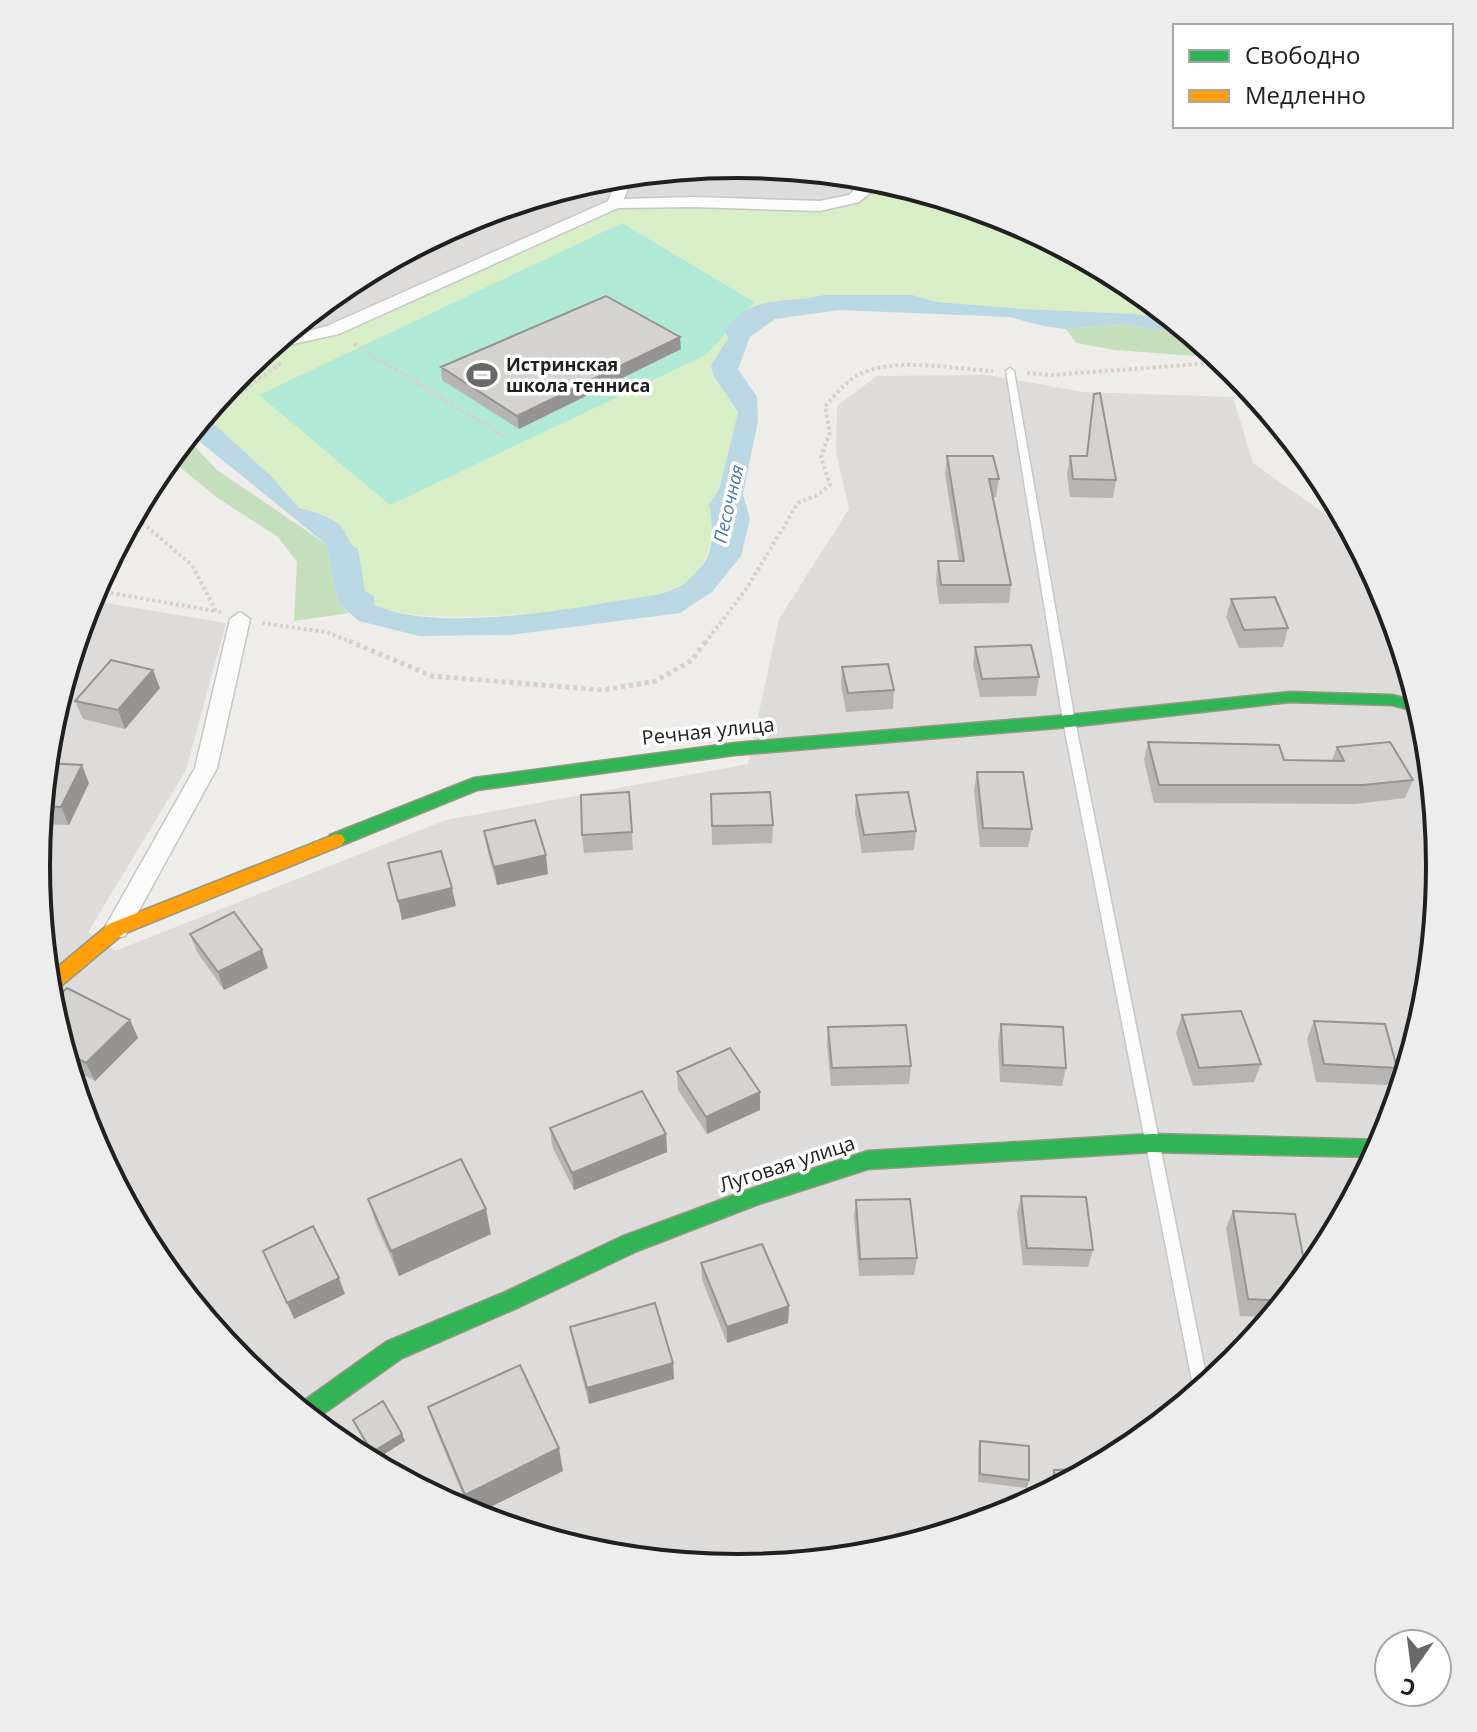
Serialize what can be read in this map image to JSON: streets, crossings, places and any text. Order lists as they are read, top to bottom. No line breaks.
{"streets":{"street":["Речная улица","Луговая улица"]},"water":["Песочная"],"places":{"sports":["Истринская школа тенниса"]},"legend":["Свободно","Медленно"],"north":"bottom"}
